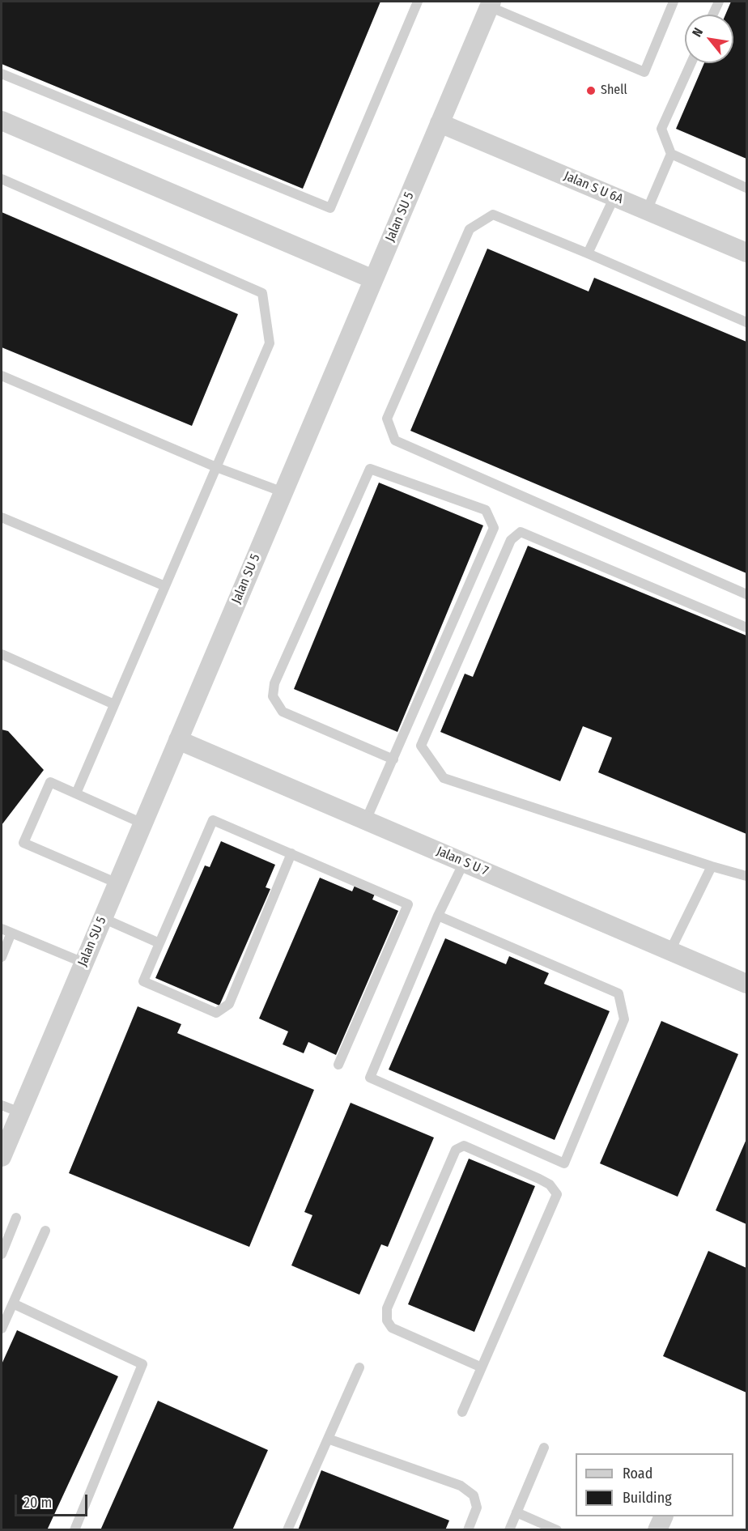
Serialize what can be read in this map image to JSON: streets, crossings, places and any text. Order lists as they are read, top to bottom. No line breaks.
{"streets":{"street":["Jalan S U 6A","Jalan SU 5","Jalan S U 7"]},"crossings":[["Jalan S U 6A","Jalan SU 5"],["Jalan SU 5","Jalan S U 7"]],"places":["Shell"],"legend":["Road","Building"],"scale_bar":"20 m","north":"top left"}
